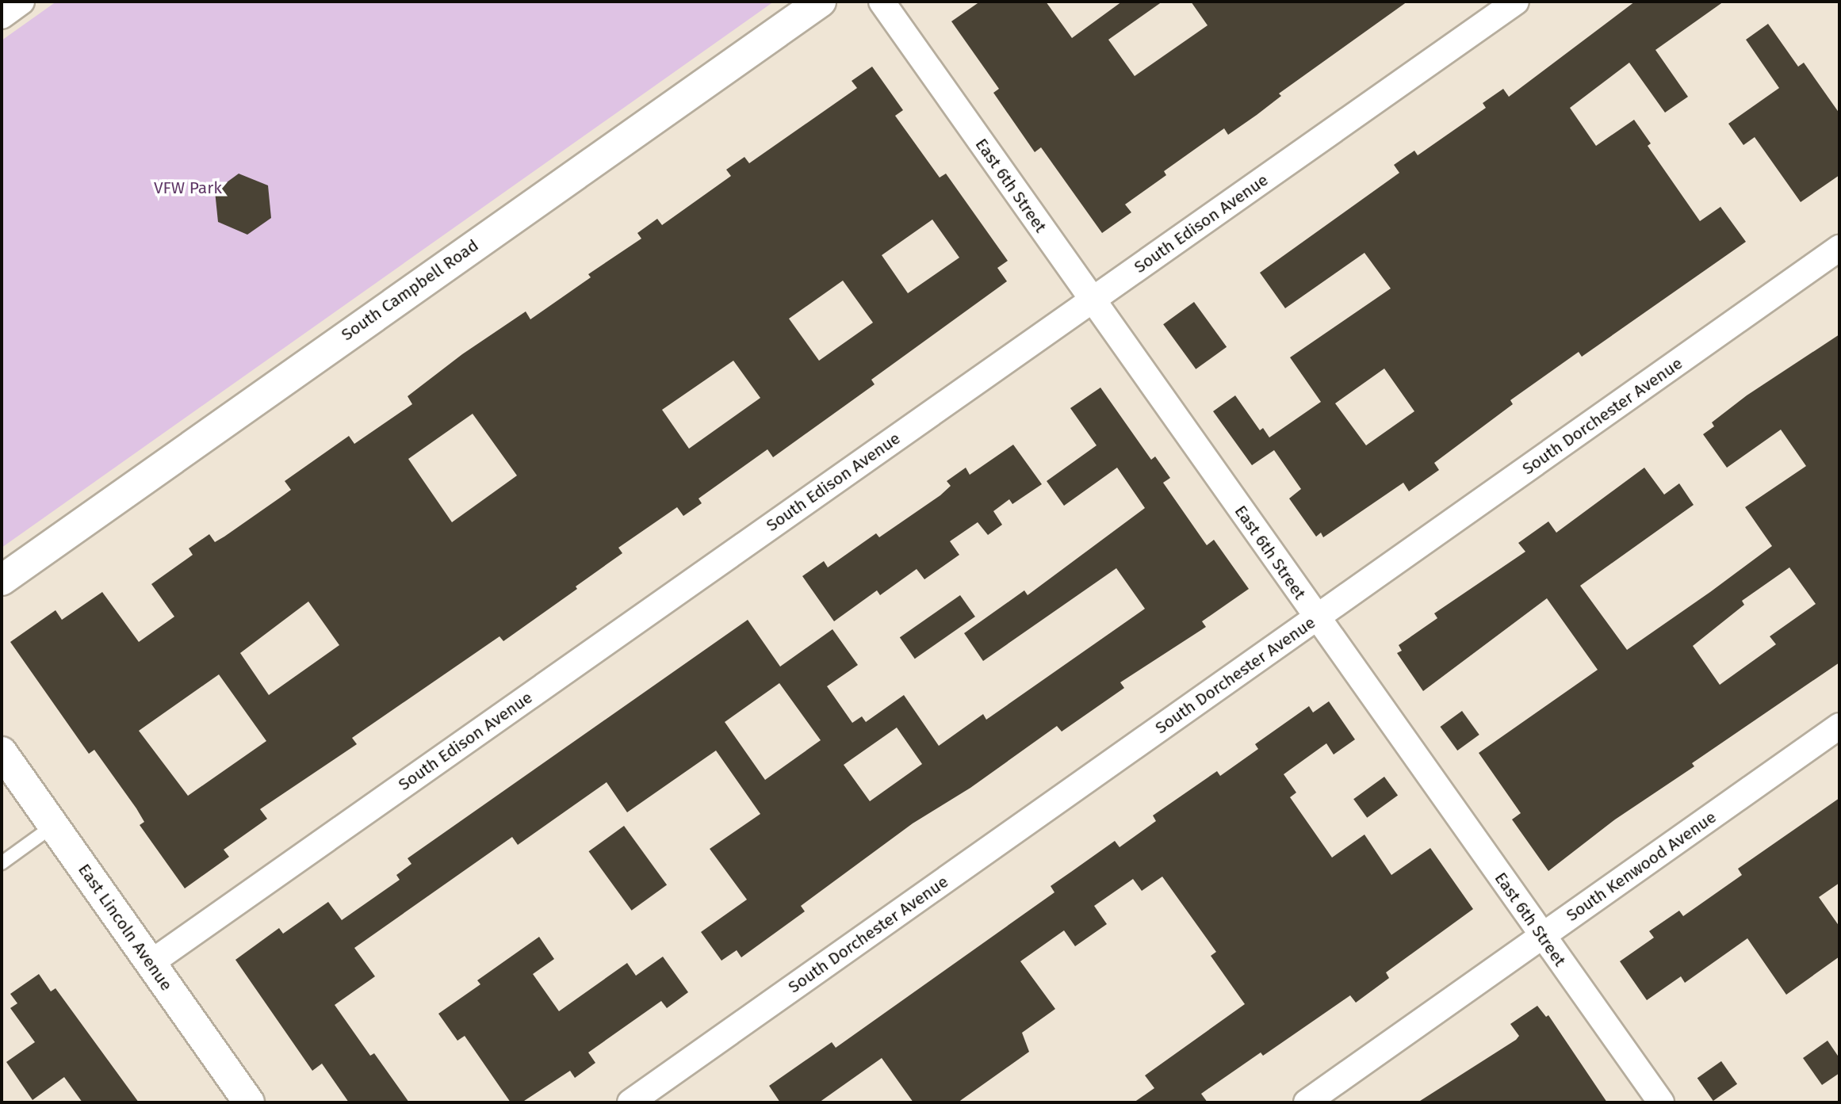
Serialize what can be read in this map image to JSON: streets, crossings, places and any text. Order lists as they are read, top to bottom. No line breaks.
{"streets":{"street":["East 6th Street","South Edison Avenue","South Campbell Road","South Dorchester Avenue","South Kenwood Avenue","East Lincoln Avenue"]},"crossings":[["East 6th Street","South Edison Avenue"],["East 6th Street","South Dorchester Avenue"],["East 6th Street","South Kenwood Avenue"],["South Edison Avenue","East Lincoln Avenue"]],"parks":["VFW Park"]}
